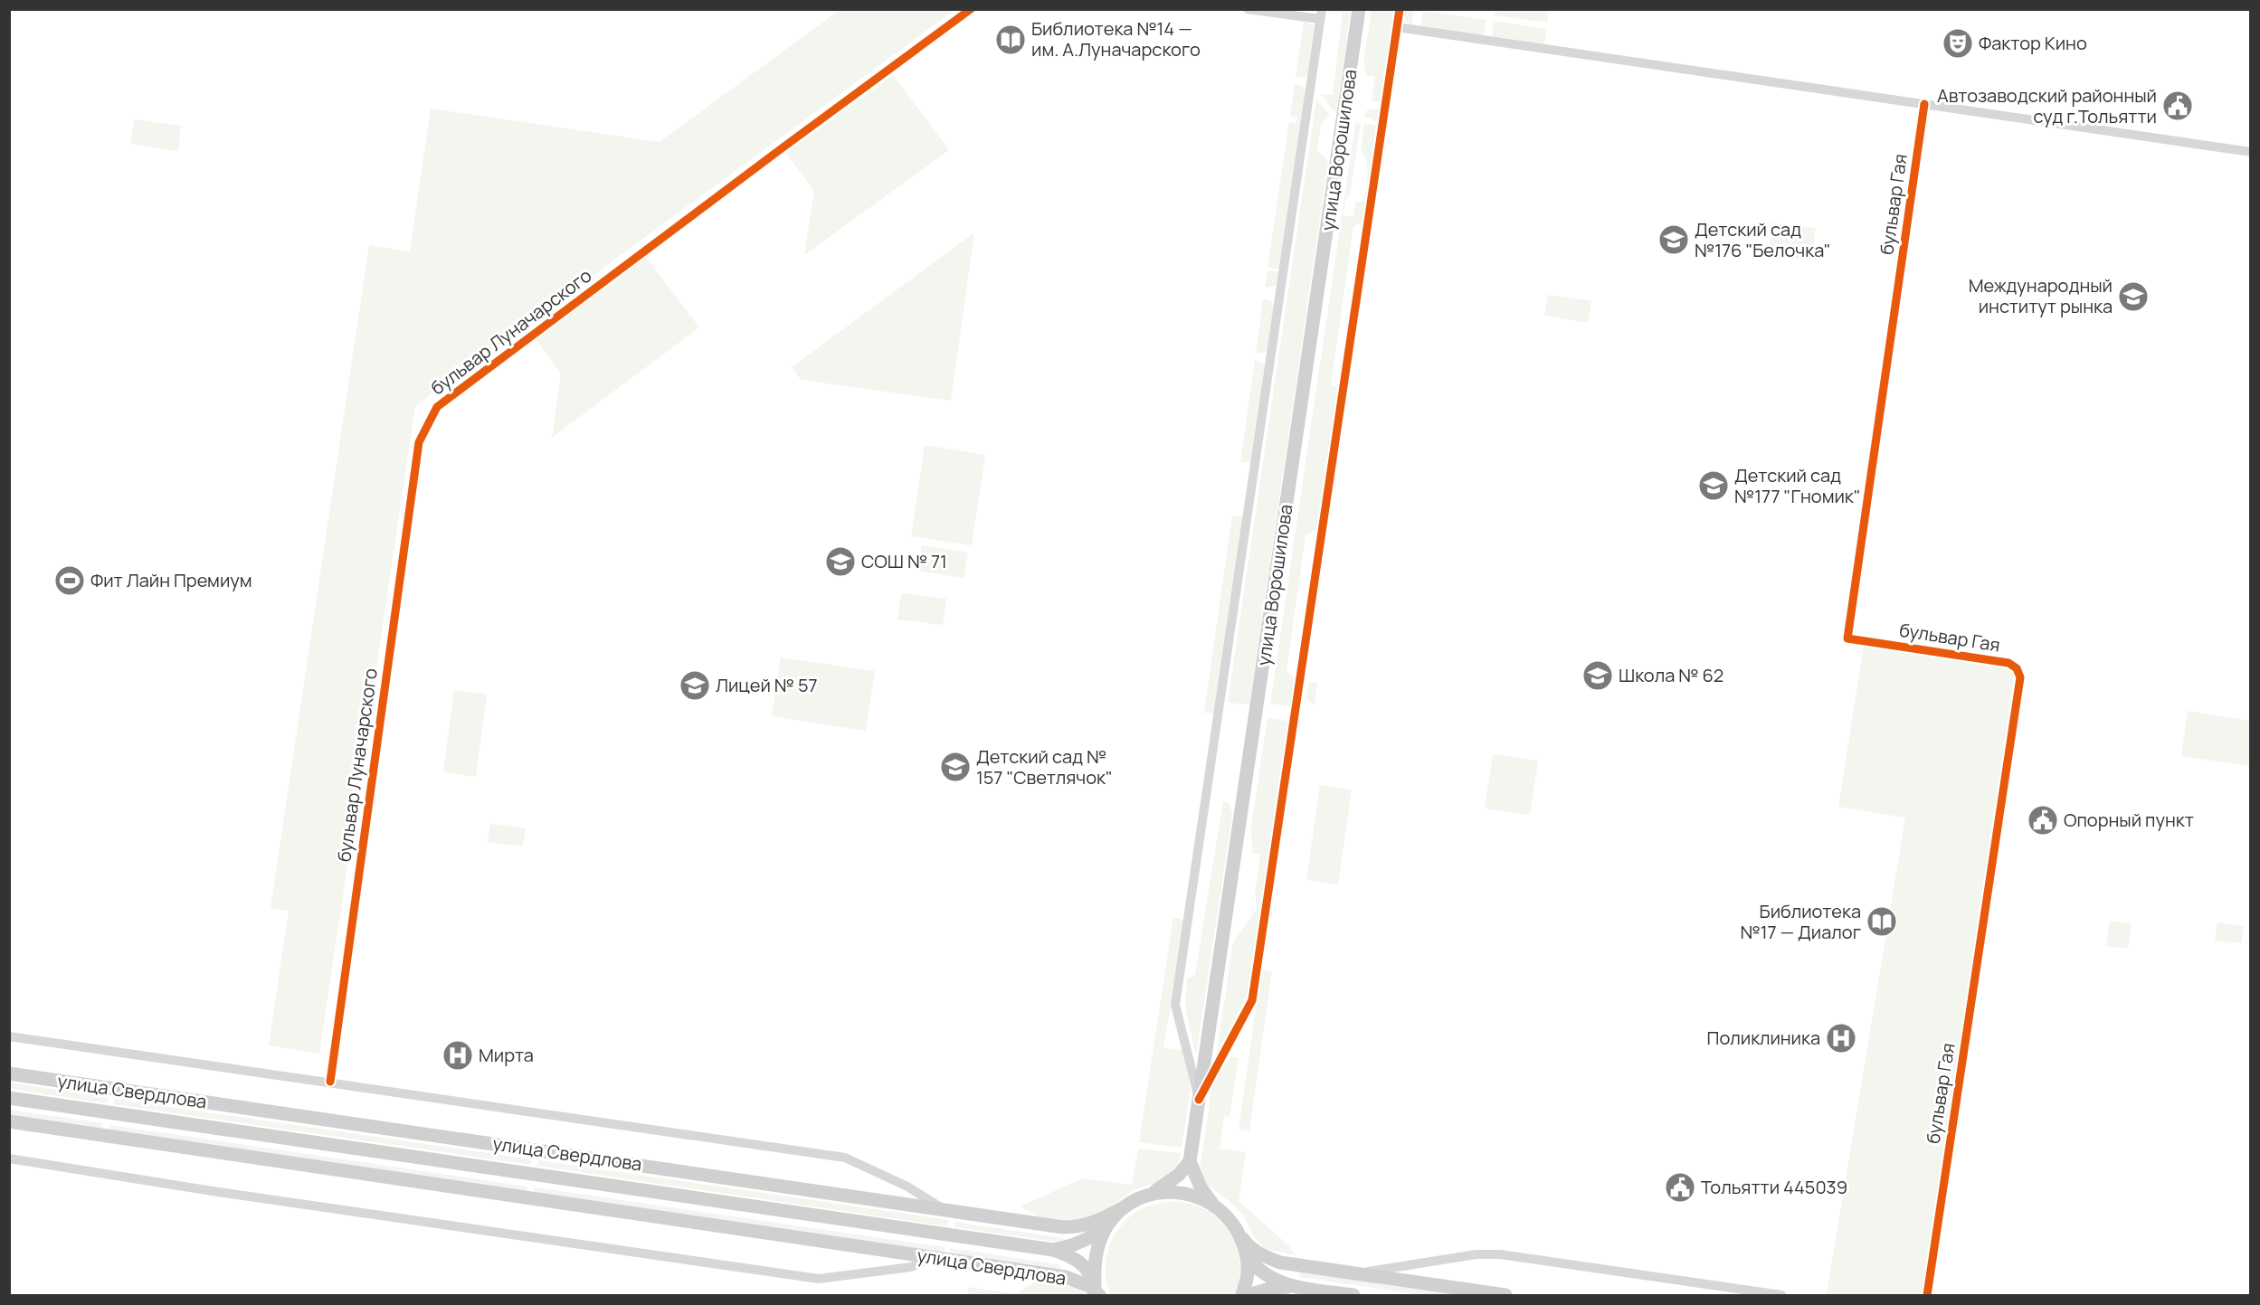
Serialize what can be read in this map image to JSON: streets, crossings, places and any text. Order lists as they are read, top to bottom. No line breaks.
{"streets":{"main road":["улица Ворошилова","улица Свердлова"],"street":["бульвар Гая","бульвар Луначарского"]},"places":{"library":["Библиотека №14 — им. А.Луначарского","Библиотека №17 — Диалог"],"theatre":["Фактор Кино"],"public building":["Автозаводский районный суд г.Тольятти","Опорный пункт","Тольятти 445039"],"school or university":["Детский сад №176 \"Белочка\"","Международный институт рынка","Детский сад №177 \"Гномик\"","СОШ № 71","Школа № 62","Лицей № 57","Детский сад № 157 \"Светлячок\""],"sports":["Фит Лайн Премиум"],"hospital":["Поликлиника","Мирта"]}}
